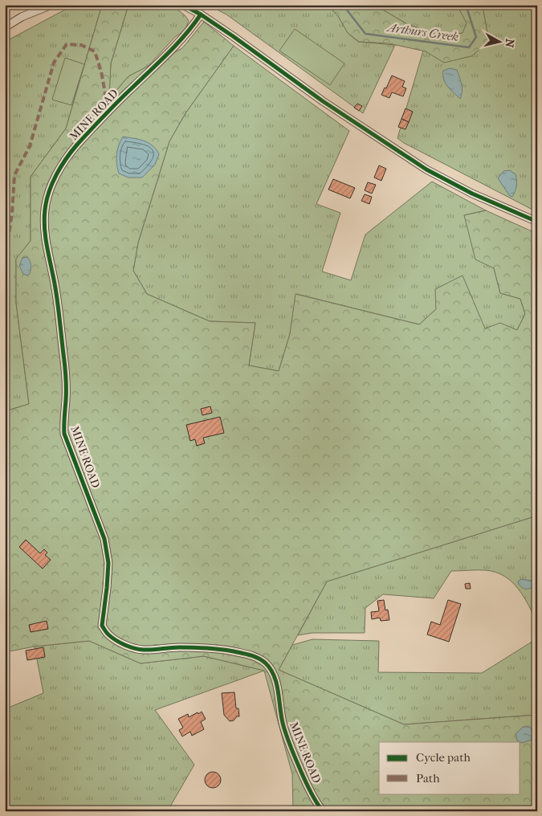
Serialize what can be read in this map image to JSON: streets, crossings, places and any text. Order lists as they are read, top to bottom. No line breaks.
{"streets":{"street":["MINE ROAD"]},"water":["Arthurs Creek"],"legend":["Cycle path","Path"],"north":"right"}
